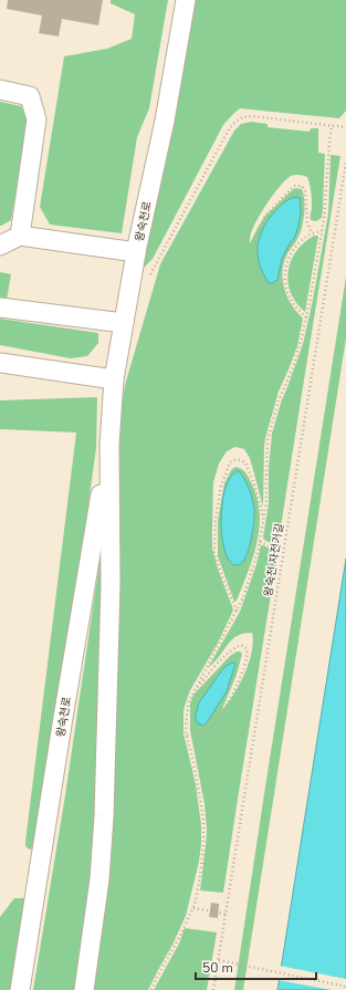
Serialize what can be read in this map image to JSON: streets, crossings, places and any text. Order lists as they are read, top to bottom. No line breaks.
{"streets":{"street":["왕숙천로"],"path":["왕숙천 자전거길"]},"scale_bar":"50 m"}
